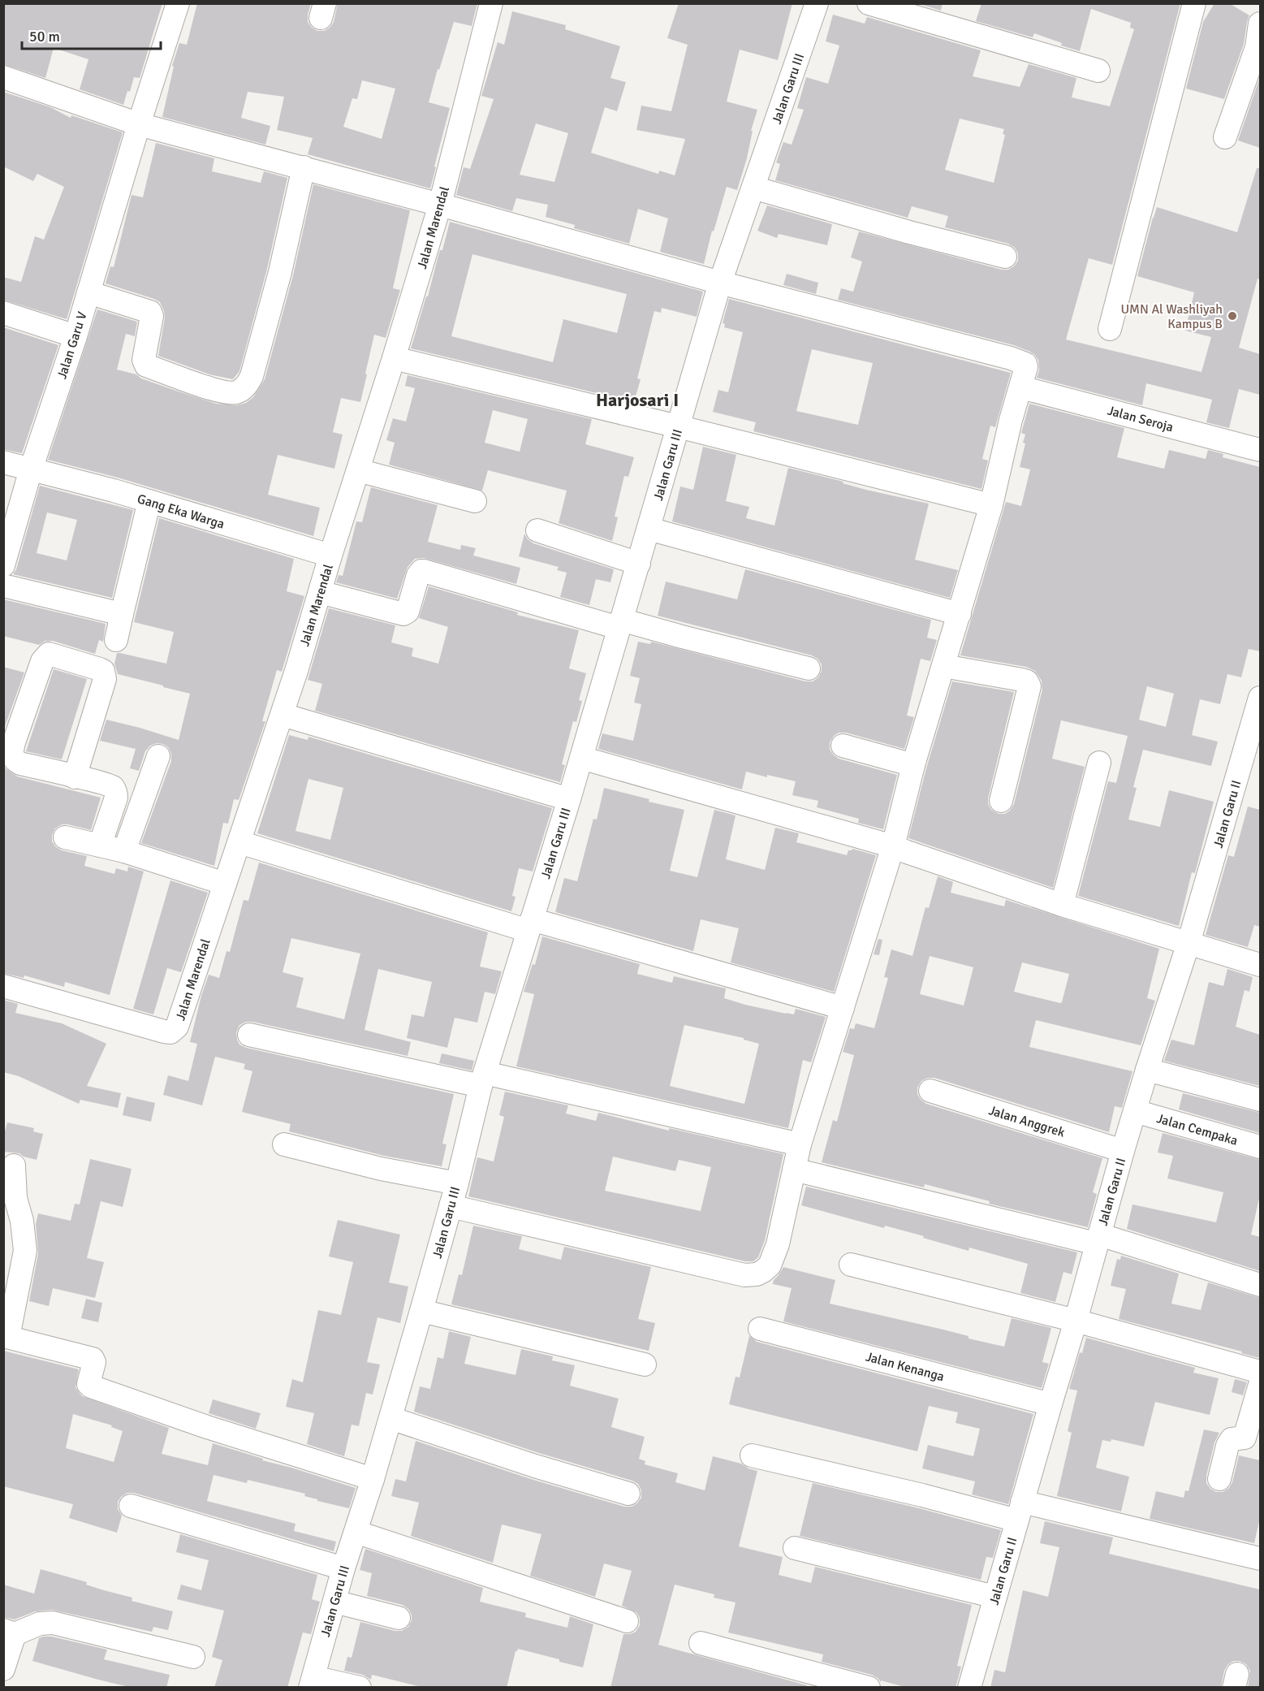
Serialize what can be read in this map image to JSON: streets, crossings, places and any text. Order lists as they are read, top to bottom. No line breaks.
{"streets":{"street":["Jalan Garu III","Jalan Marendal","Jalan Garu V","Jalan Seroja","Gang Eka Warga","Jalan Garu II","Jalan Anggrek","Jalan Cempaka","Jalan Kenanga"]},"crossings":[["Jalan Marendal","Gang Eka Warga"],["Jalan Garu V","Gang Eka Warga"],["Jalan Garu II","Jalan Anggrek"],["Jalan Garu II","Jalan Cempaka"],["Jalan Garu II","Jalan Kenanga"]],"districts":["Harjosari I"],"places":["UMN Al Washliyah Kampus B"],"scale_bar":"50 m"}
